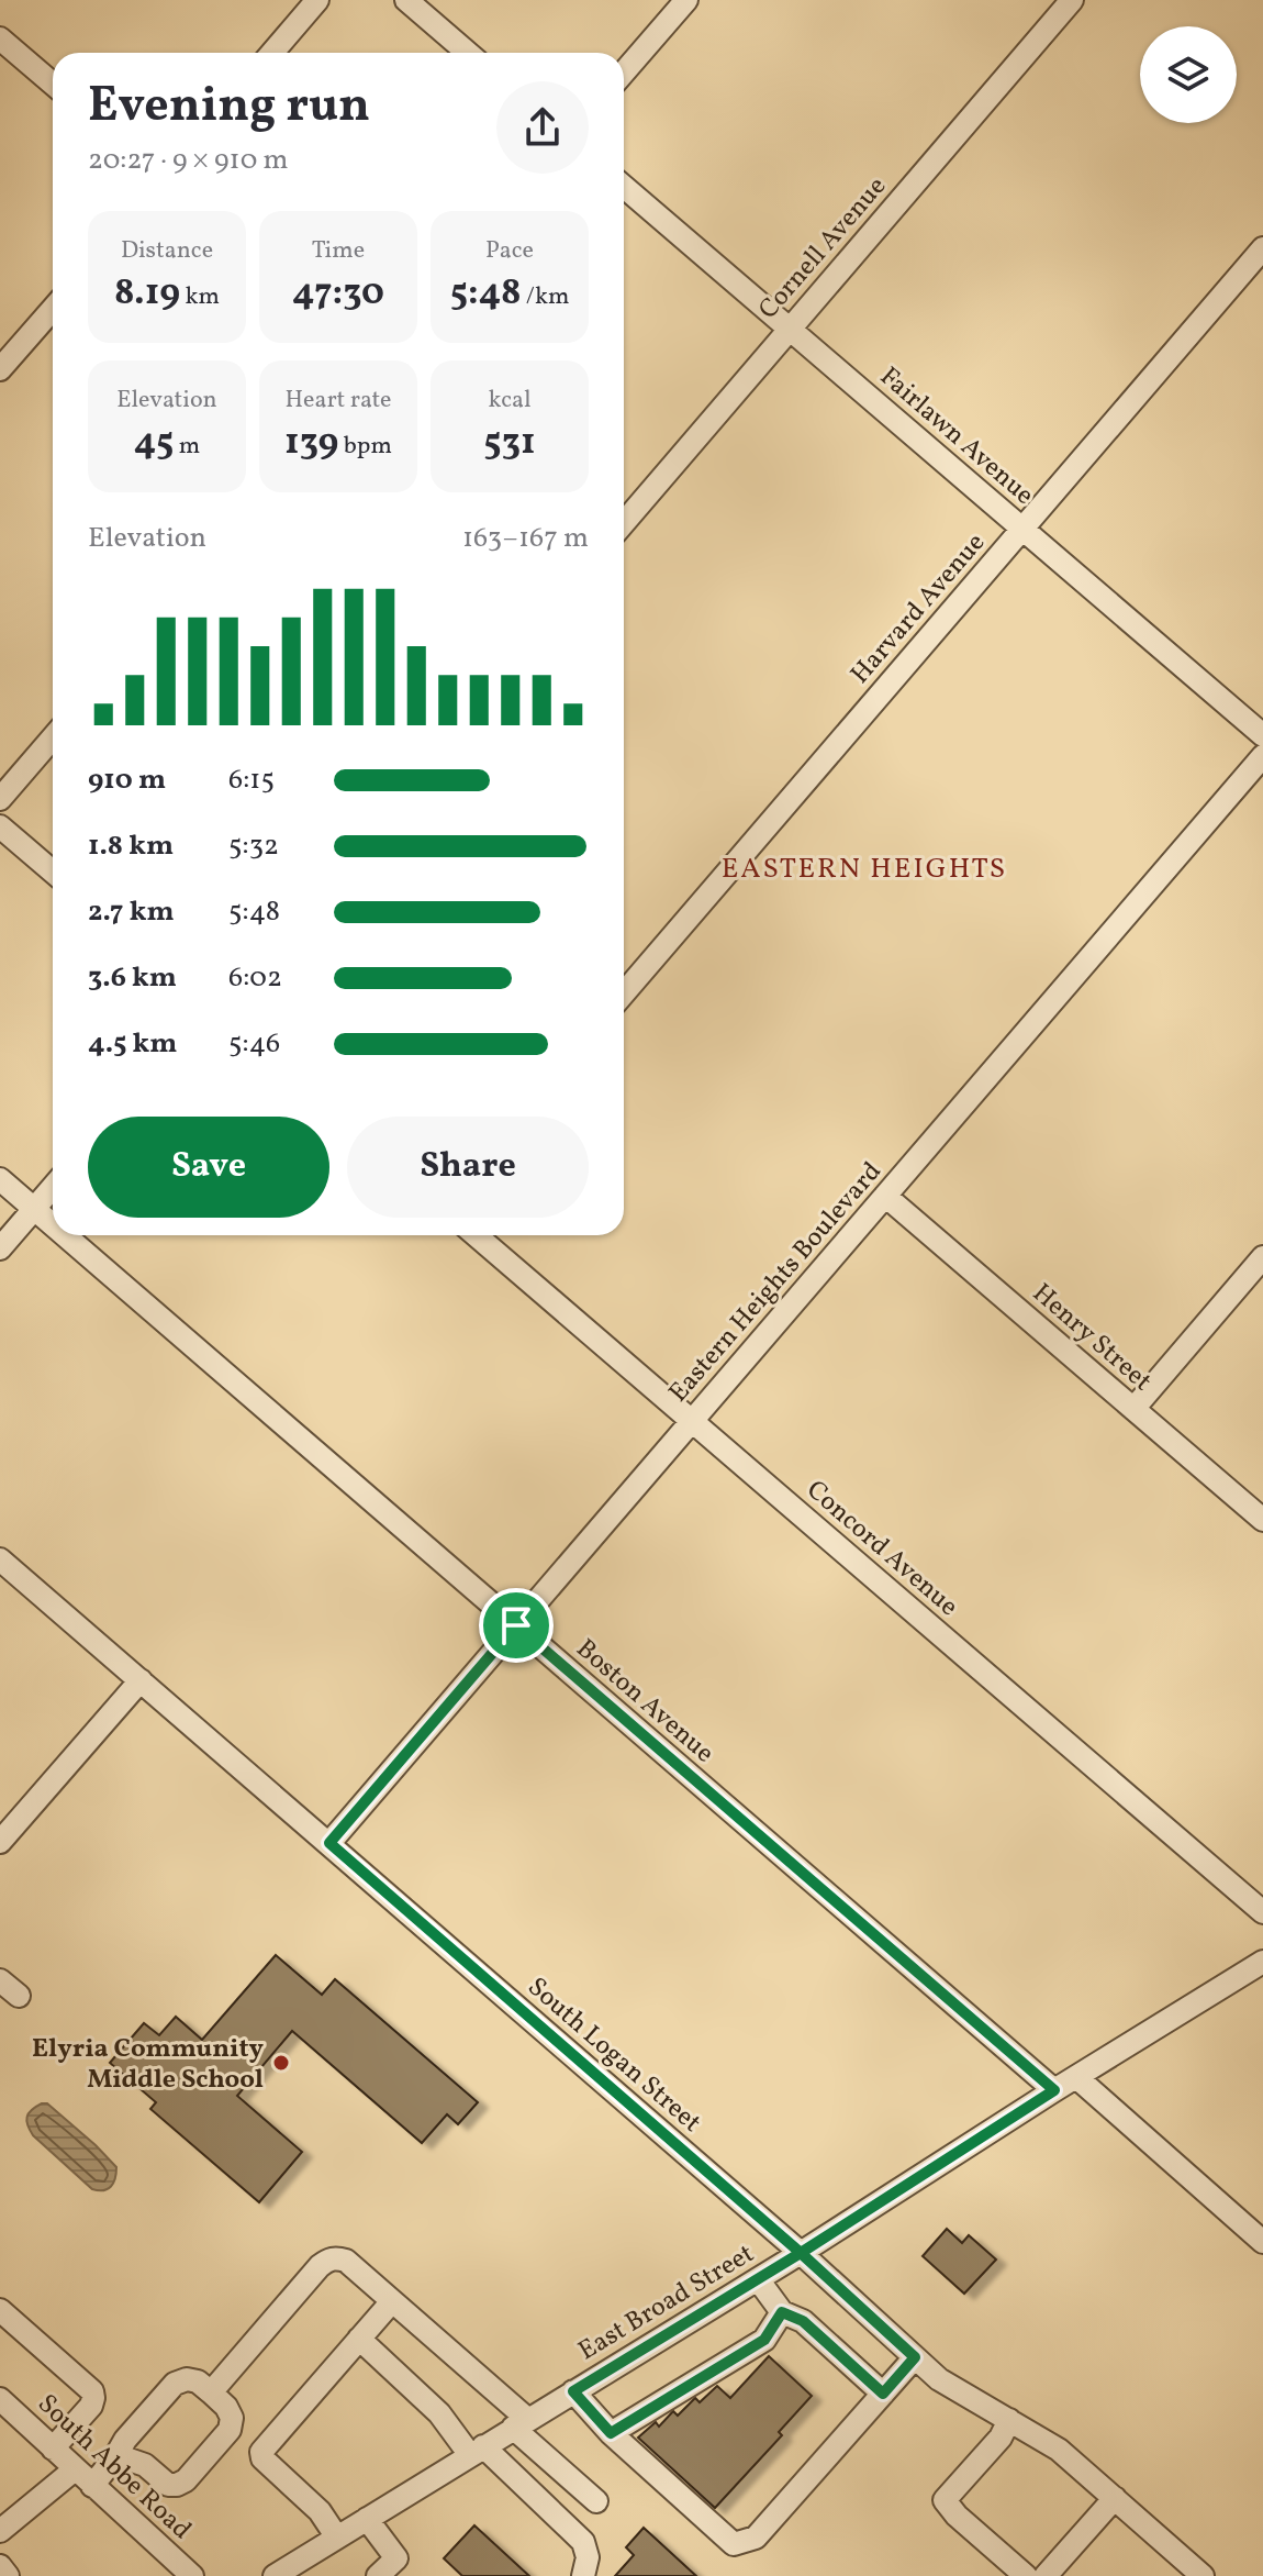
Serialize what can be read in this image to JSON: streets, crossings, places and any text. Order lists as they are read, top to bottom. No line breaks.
{"streets":{"street":["Cornell Avenue","Fairlawn Avenue","Harvard Avenue","Eastern Heights Boulevard","Henry Street","Concord Avenue","Boston Avenue","South Logan Street","East Broad Street","South Abbe Road"]},"crossings":[["Cornell Avenue","Fairlawn Avenue"],["Fairlawn Avenue","Harvard Avenue"],["Eastern Heights Boulevard","Henry Street"],["Eastern Heights Boulevard","Concord Avenue"],["Eastern Heights Boulevard","Boston Avenue"],["Eastern Heights Boulevard","South Logan Street"],["Boston Avenue","East Broad Street"],["South Logan Street","East Broad Street"]],"districts":["EASTERN HEIGHTS"],"places":["Elyria Community Middle School"],"page":{"heading":["Evening run","20:27 · 9 × 910 m"],"stats":[["Distance","8.19 km"],["Time","47:30"],["Pace","5:48 /km"],["Elevation","45 m"],["Heart rate","139 bpm"],["kcal","531"]],"chart":["Elevation","163–167 m"],"list":[{"name":"910 m","note":"6:15"},{"name":"1.8 km","note":"5:32"},{"name":"2.7 km","note":"5:48"},{"name":"3.6 km","note":"6:02"},{"name":"4.5 km","note":"5:46"}],"buttons":["Save","Share"]}}
